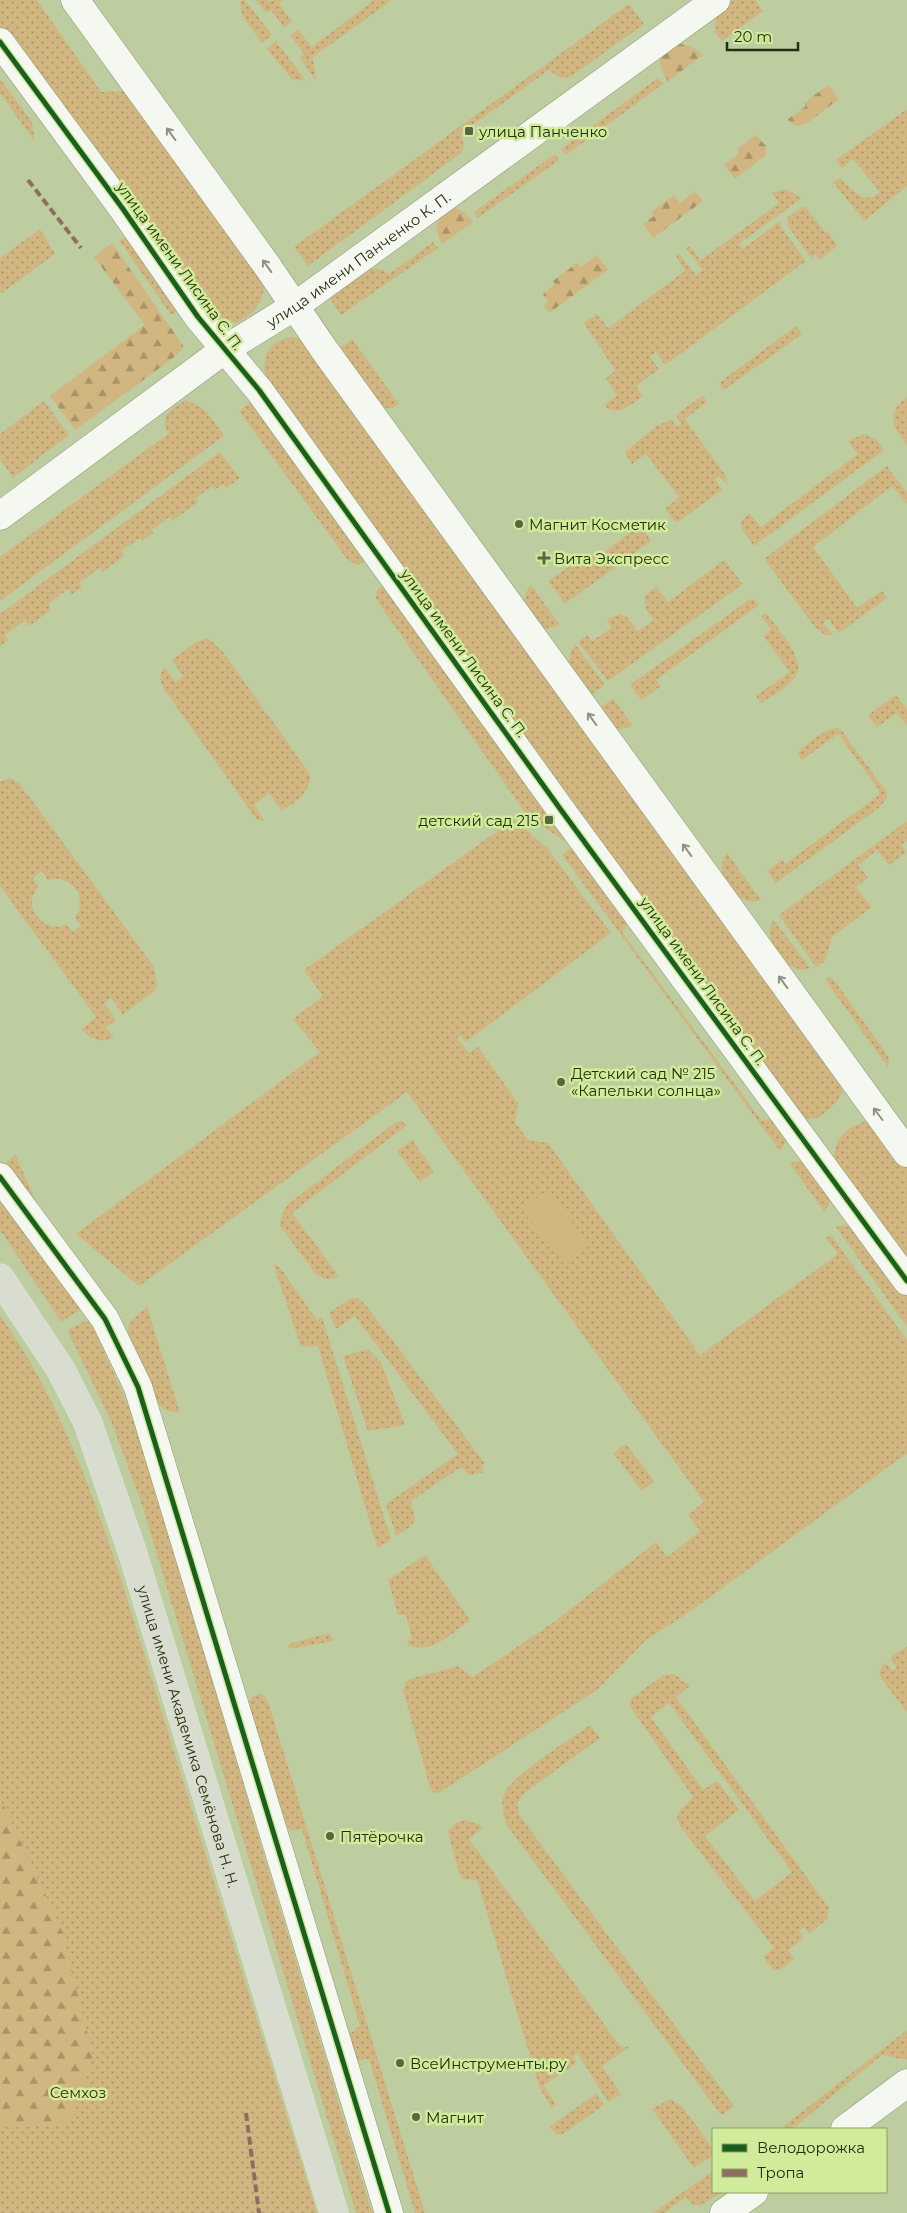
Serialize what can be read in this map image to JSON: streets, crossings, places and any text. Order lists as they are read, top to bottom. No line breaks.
{"streets":{"main road":["улица имени Академика Семёнова Н. Н."],"street":["улица имени Панченко К. П.","улица имени Лисина С. П."]},"crossings":[["улица имени Панченко К. П.","улица имени Лисина С. П."]],"parks":["Семхоз"],"places":{"transit":["улица Панченко","детский сад 215"],"other":["Магнит Косметик","Детский сад № 215 «Капельки солнца»","Пятёрочка","ВсеИнструменты.ру","Магнит"],"health":["Вита Экспресс"]},"legend":["Велодорожка","Тропа"],"scale_bar":"20 m"}
